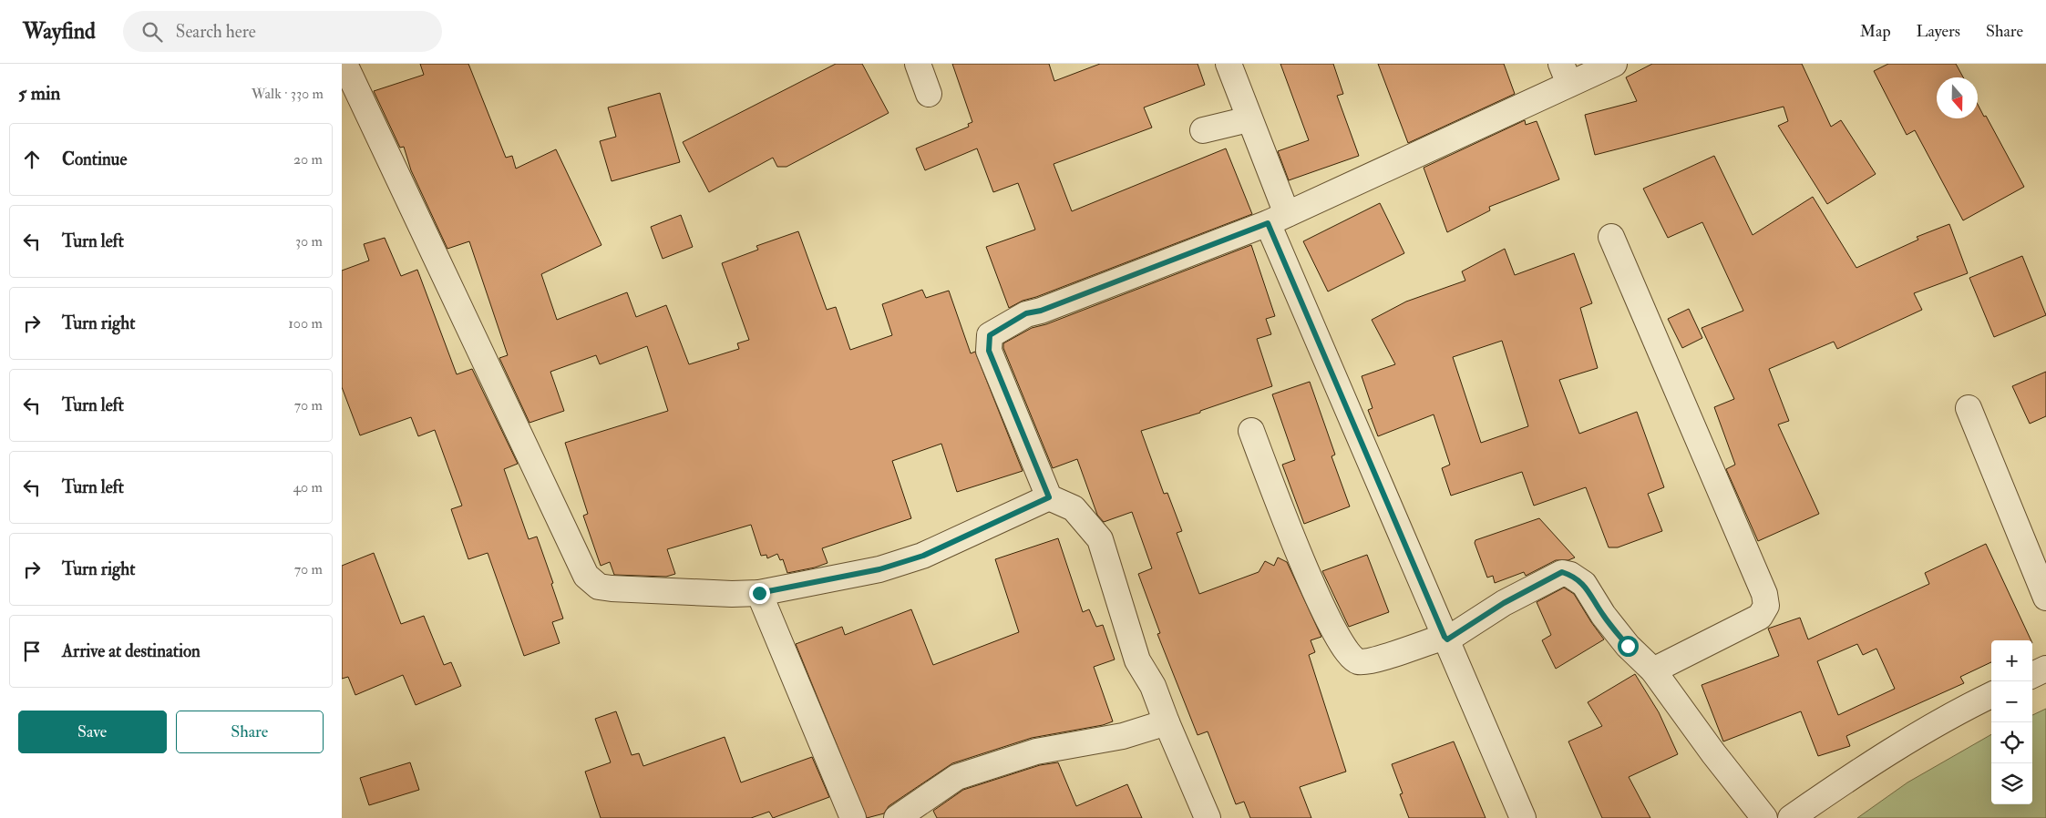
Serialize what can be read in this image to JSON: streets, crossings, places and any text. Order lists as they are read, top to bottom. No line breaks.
{"north":"bottom","page":{"header":"Wayfind","search":"Search here","nav":["Map","Layers","Share"],"heading":["5 min","Walk · 330 m"],"list":[["Continue","20 m"],["Turn left","30 m"],["Turn right","100 m"],["Turn left","70 m"],["Turn left","40 m"],["Turn right","70 m"],"Arrive at destination"],"map_buttons":["+","−"],"buttons":["Save","Share"]}}
